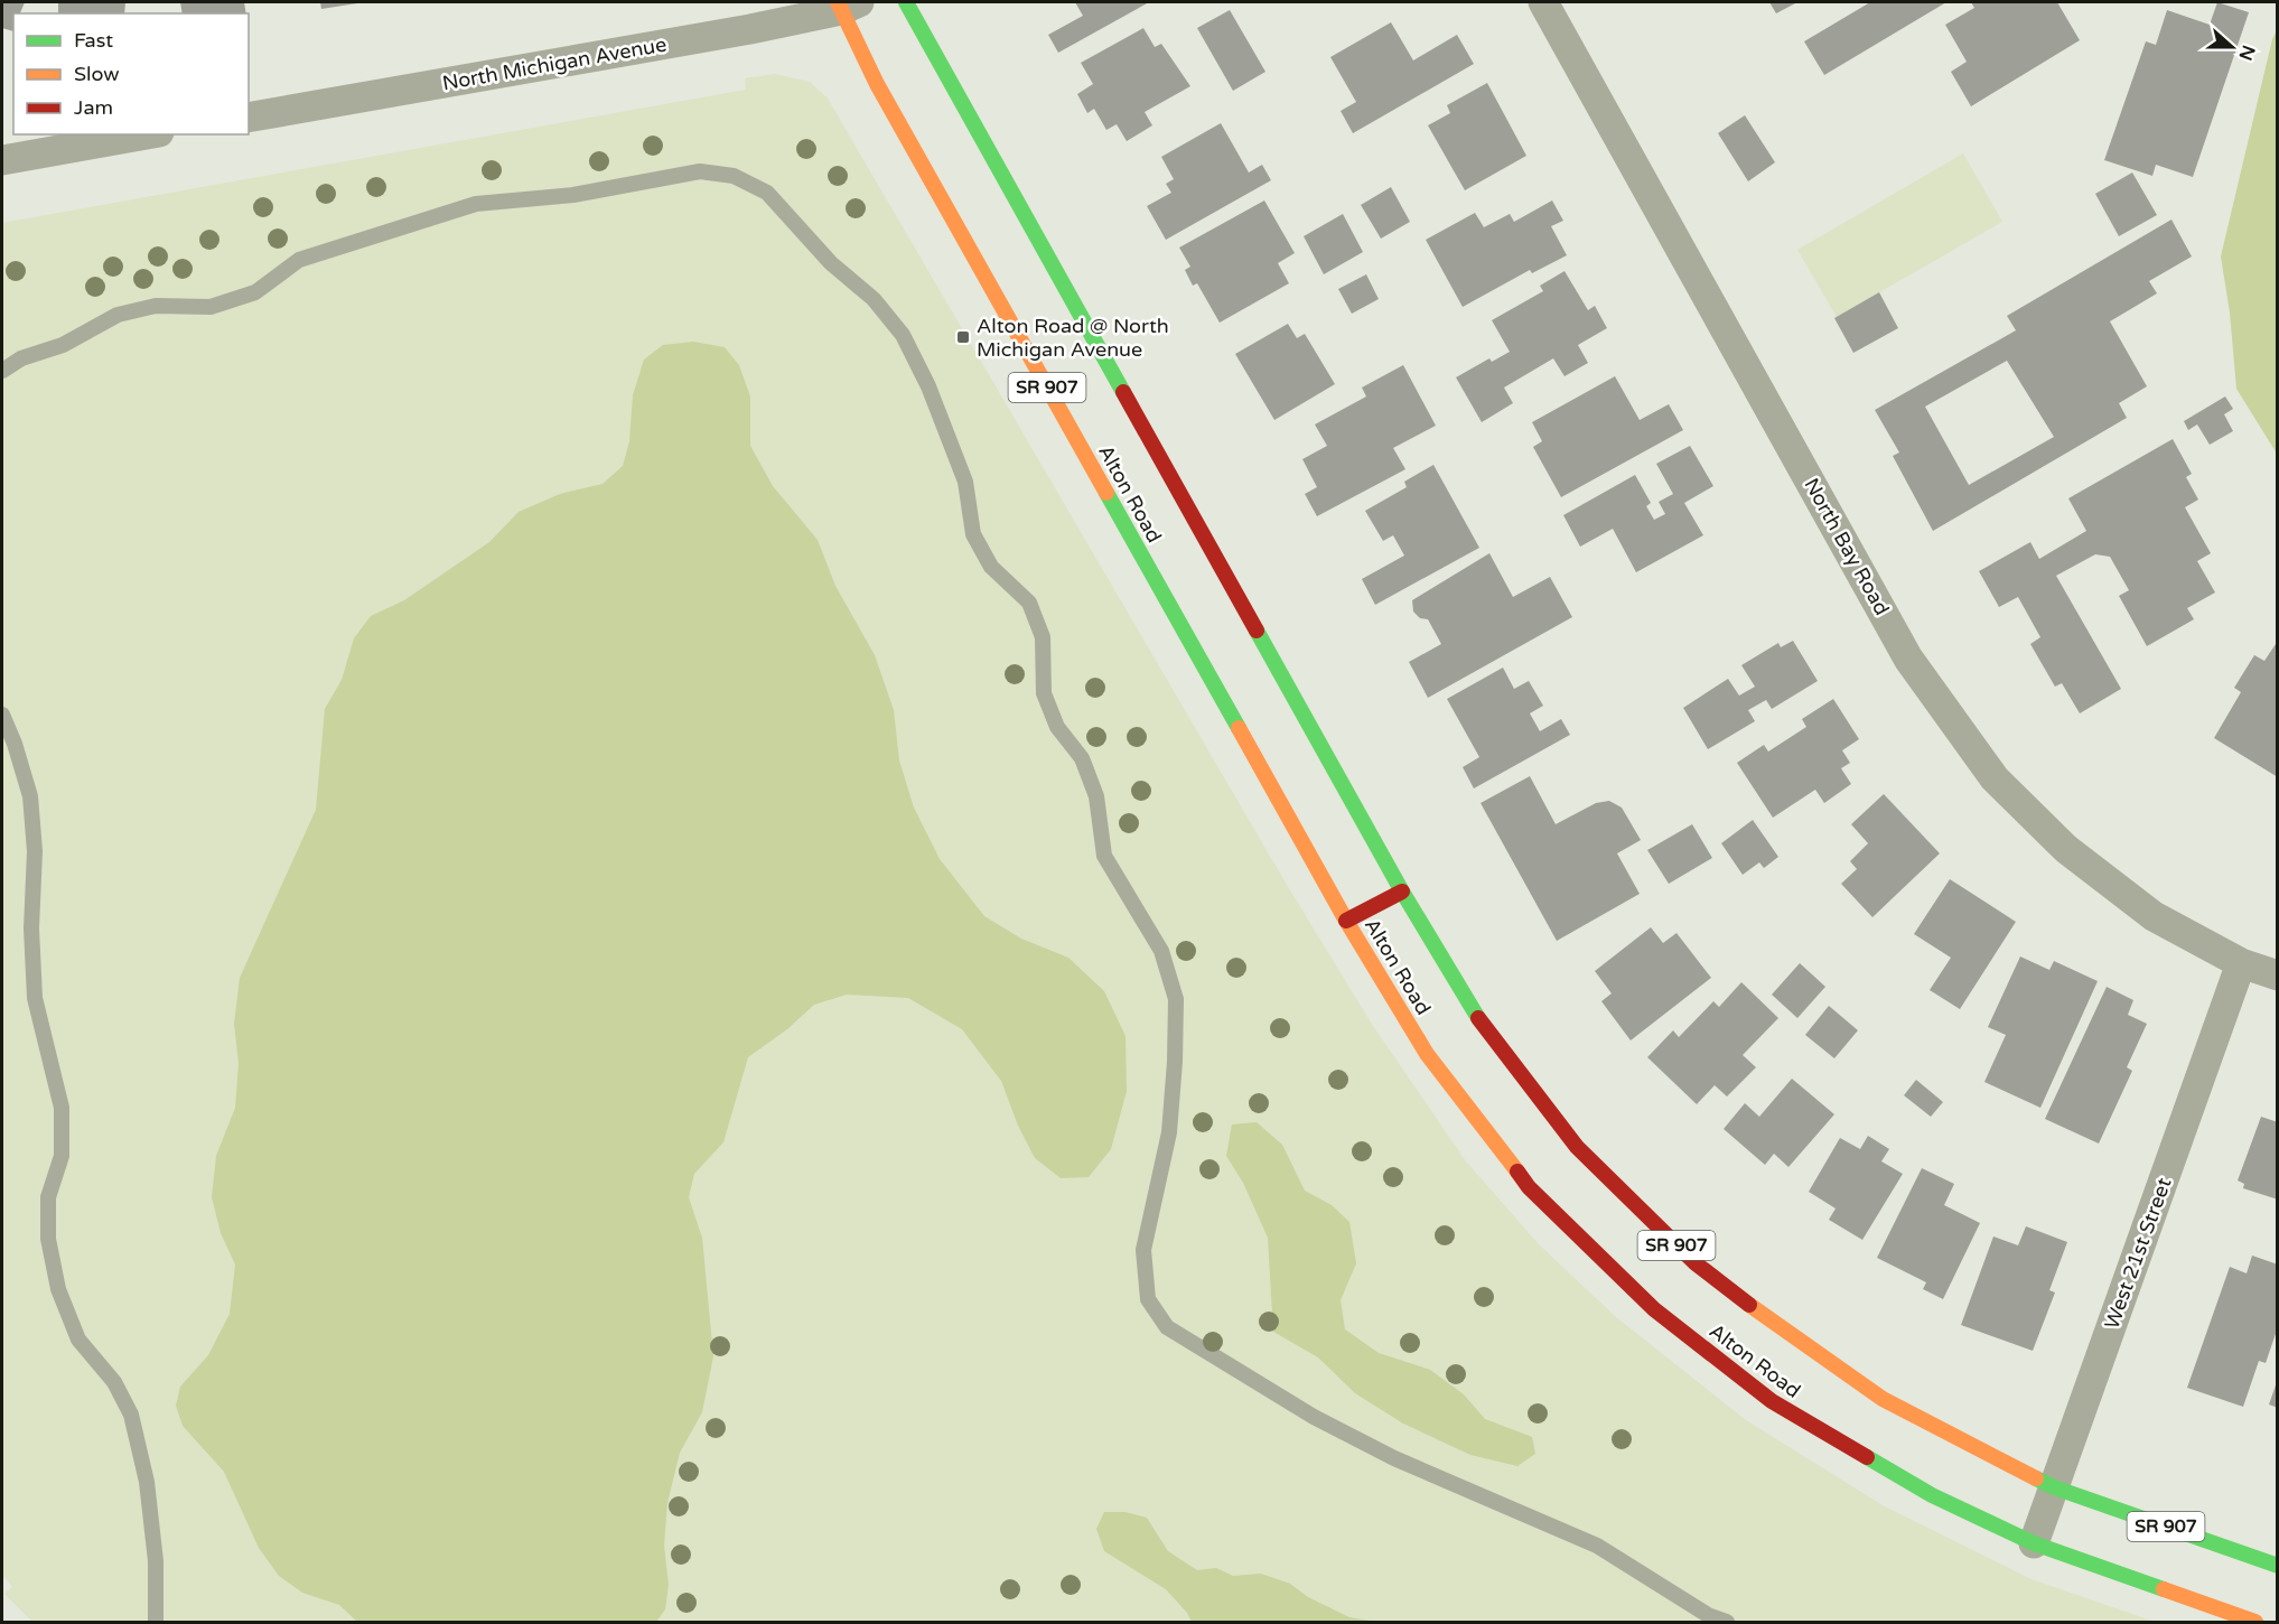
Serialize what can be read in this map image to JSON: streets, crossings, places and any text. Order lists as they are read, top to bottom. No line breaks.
{"streets":{"highway":["SR 907","Alton Road"],"street":["North Michigan Avenue","North Bay Road","West 21st Street"]},"crossings":[["North Michigan Avenue","Alton Road"],["Alton Road","West 21st Street"],["North Bay Road","West 21st Street"]],"places":{"transit":["Alton Road @ North Michigan Avenue"]},"legend":["Fast","Slow","Jam"],"north":"right"}
